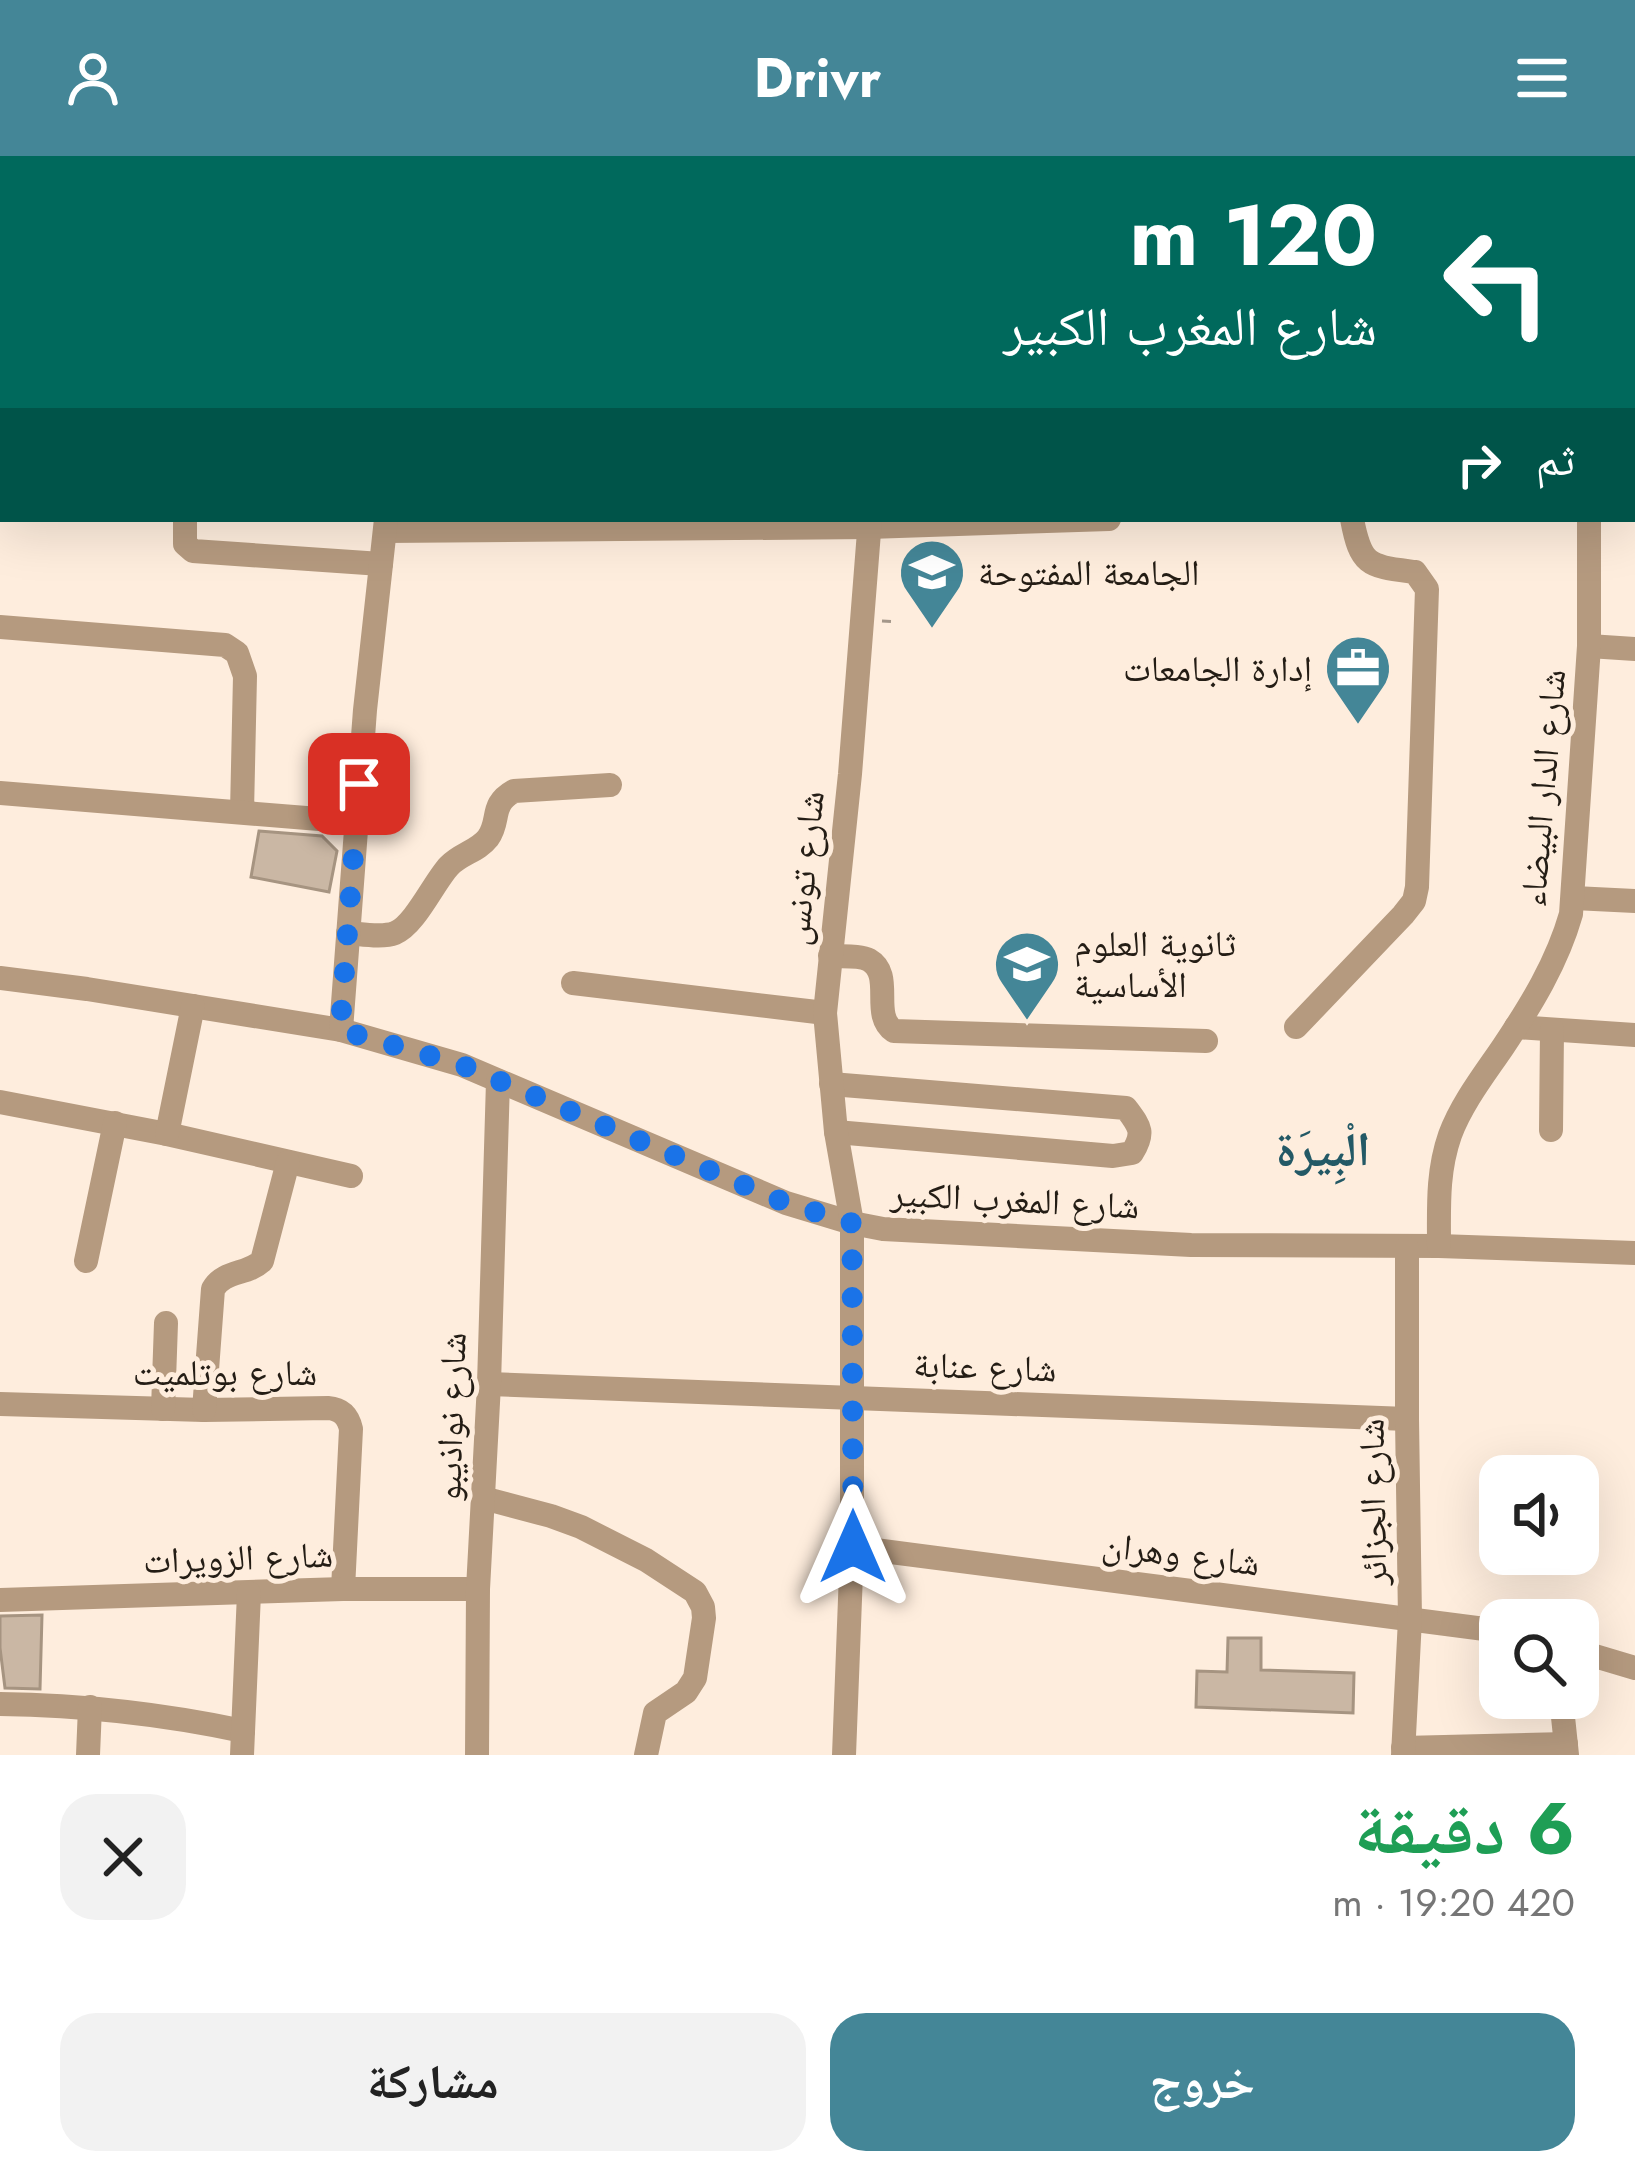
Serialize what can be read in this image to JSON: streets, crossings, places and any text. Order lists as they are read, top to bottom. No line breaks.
{"streets":{"street":["شارع الدار البيضاء","شارع تونس","شارع المغرب الكبير","شارع عنابة","شارع بوتلميت","شارع نواذيبو","شارع الجزائر","شارع وهران","شارع الزويرات"]},"crossings":[["شارع الدار البيضاء","شارع المغرب الكبير"],["شارع تونس","شارع المغرب الكبير"],["شارع تونس","شارع عنابة"],["شارع تونس","شارع وهران"],["شارع المغرب الكبير","شارع نواذيبو"],["شارع المغرب الكبير","شارع الجزائر"],["شارع عنابة","شارع نواذيبو"],["شارع عنابة","شارع الجزائر"],["شارع بوتلميت","شارع الزويرات"],["شارع نواذيبو","شارع الزويرات"],["شارع الجزائر","شارع وهران"]],"districts":["الْبِيرَة"],"places":{"school or university":["الجامعة المفتوحة","ثانوية العلوم الأساسية"],"office":["إدارة الجامعات"]},"page":{"header":"Drivr","turn":["120 m","شارع المغرب الكبير"],"then":"ثم","heading":["6 دقيقة","420 m · 19:20"],"buttons":["خروج","مشاركة"]}}
